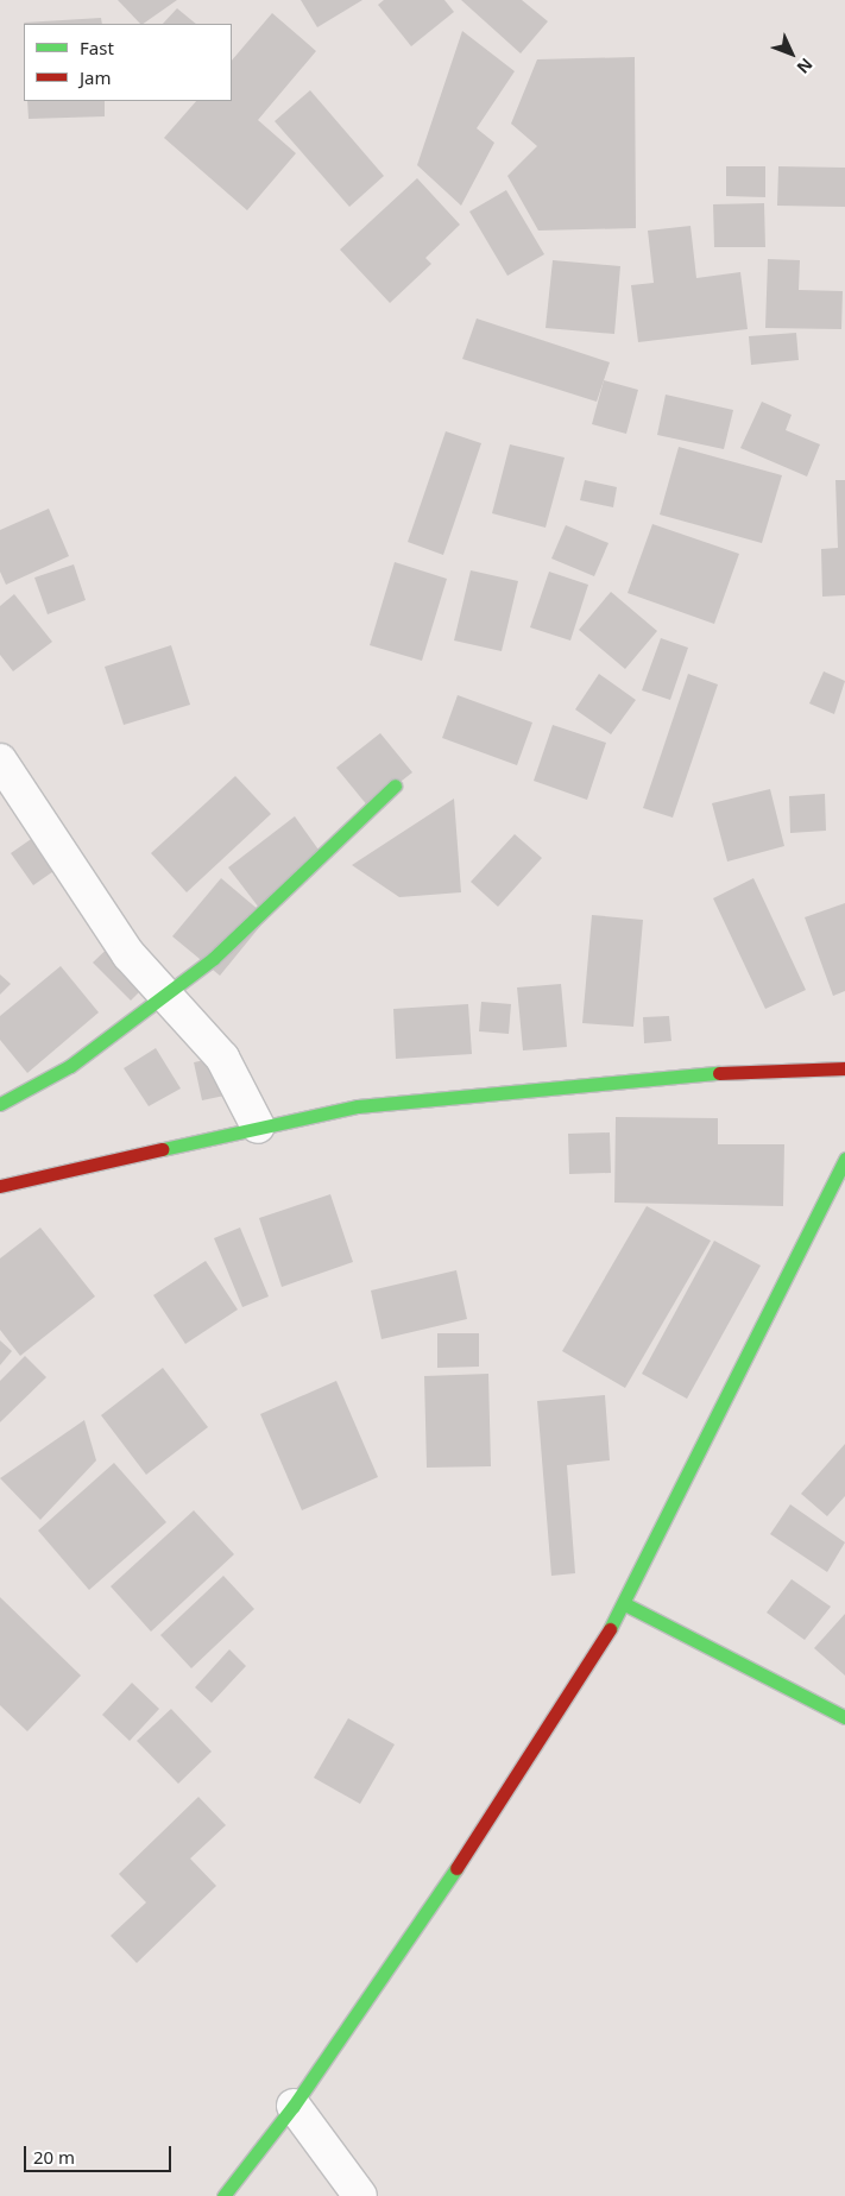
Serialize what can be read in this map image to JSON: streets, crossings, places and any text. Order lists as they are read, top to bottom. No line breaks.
{"legend":["Fast","Jam"],"scale_bar":"20 m","north":"bottom right"}
